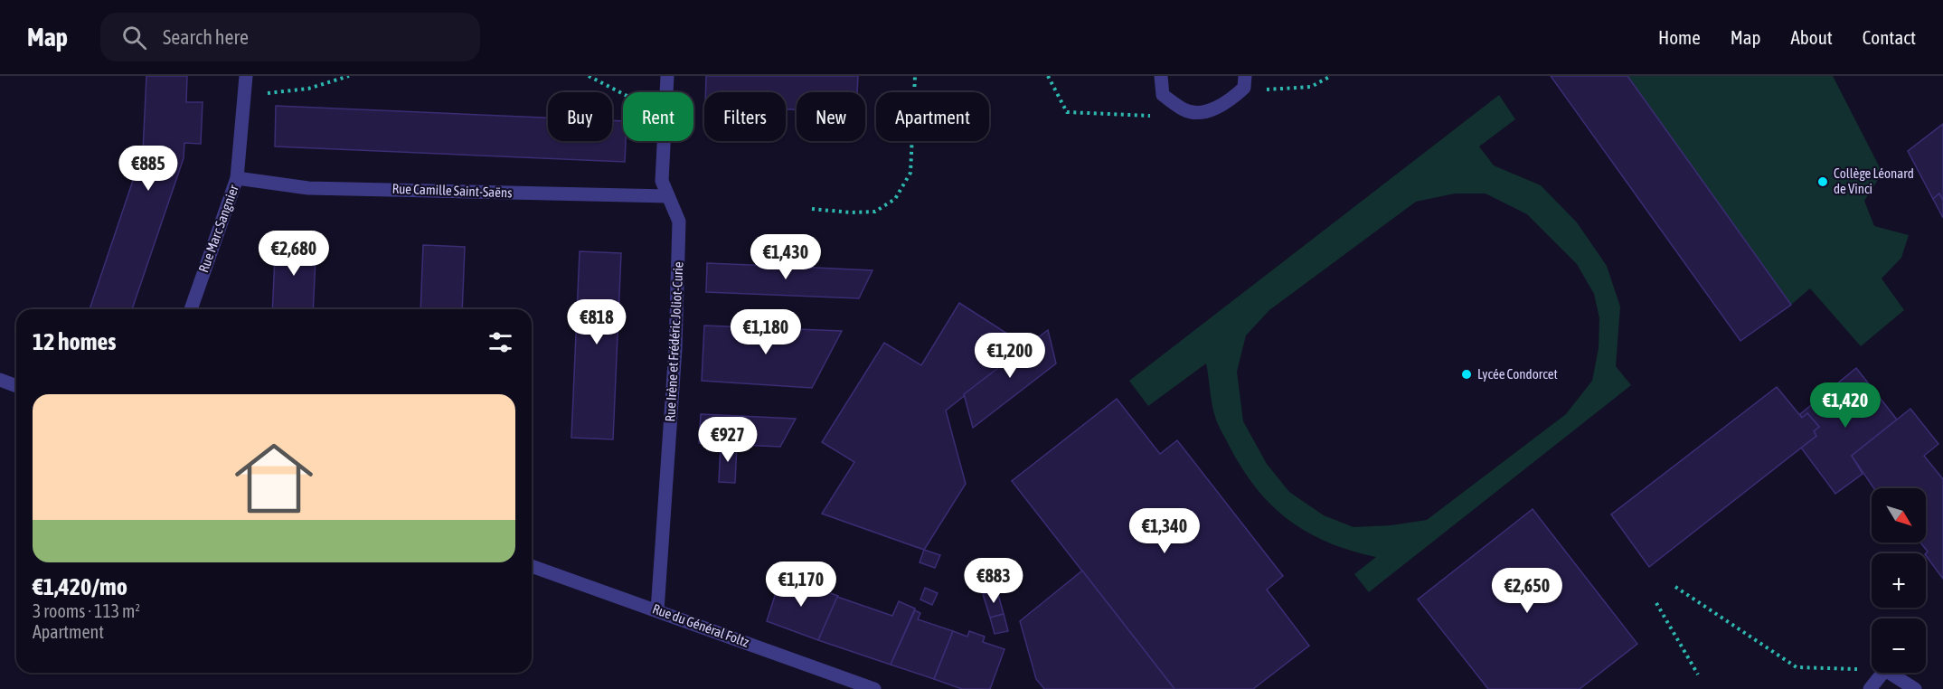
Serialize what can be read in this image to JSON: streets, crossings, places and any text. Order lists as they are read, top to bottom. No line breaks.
{"streets":{"street":["Rue Camille Saint-Saëns","Rue Marc Sangnier","Rue Irène et Frédéric Joliot-Curie","Rue du Général Foltz"]},"crossings":[["Rue Camille Saint-Saëns","Rue Marc Sangnier"],["Rue Camille Saint-Saëns","Rue Irène et Frédéric Joliot-Curie"],["Rue Irène et Frédéric Joliot-Curie","Rue du Général Foltz"]],"places":["Collège Léonard de Vinci","Lycée Condorcet"],"north":"bottom right","page":{"header":"Map","search":"Search here","nav":["Home","Map","About","Contact"],"chip":["Buy","Rent","Filters","New","Apartment"],"price":["€885","€2,680","€1,430","€818","€1,180","€1,200","€1,420","€927","€1,340","€883","€1,170","€2,650"],"heading":"12 homes","list":[{"name":"€1,420/mo","note":"3 rooms · 113 m² · Apartment"}],"map_buttons":["+","−"]}}
